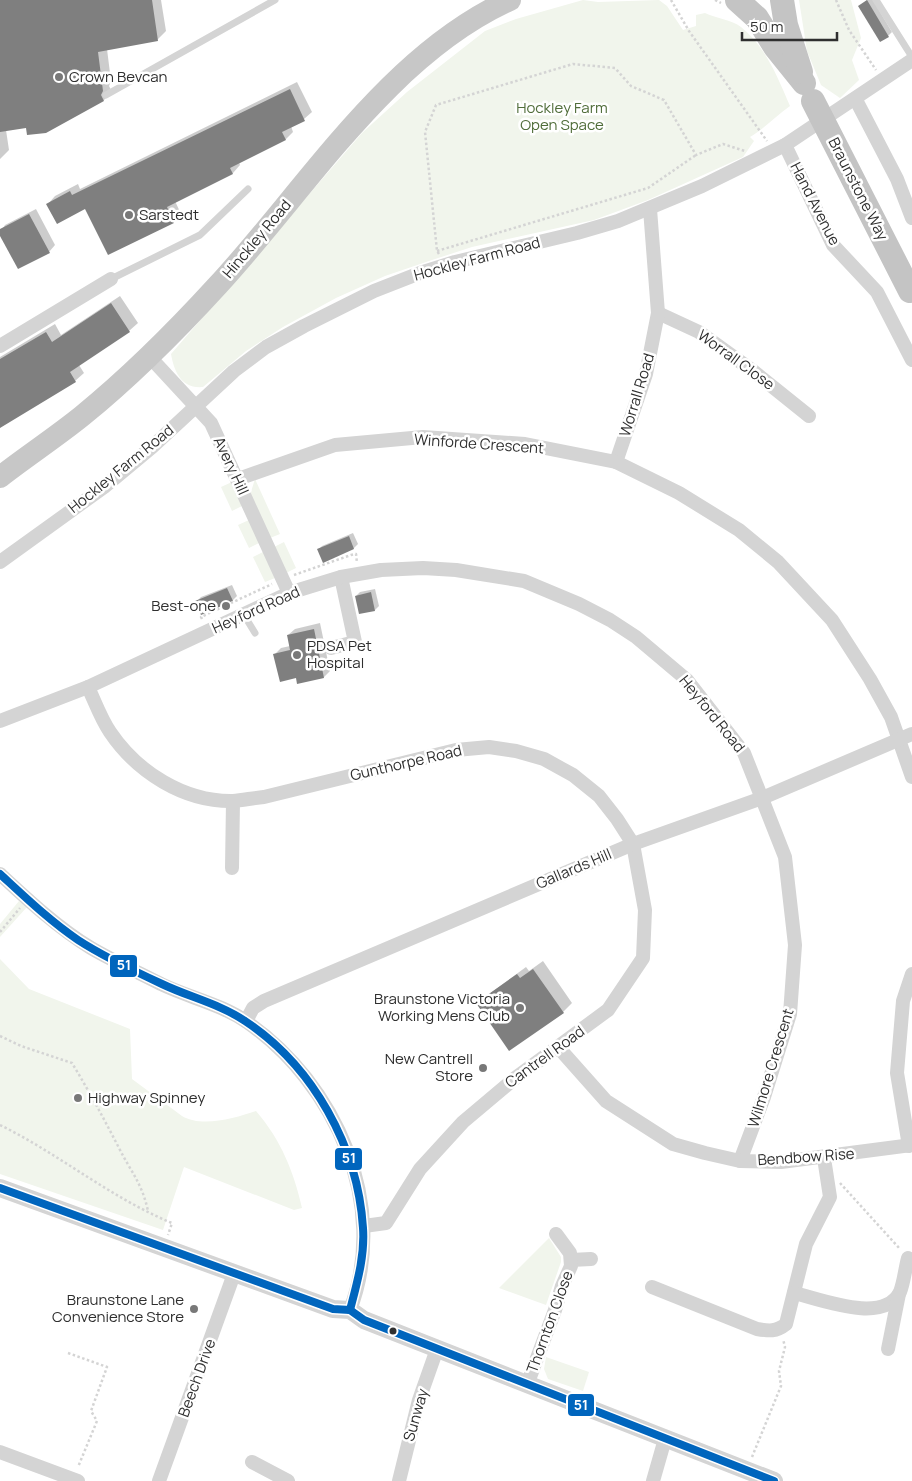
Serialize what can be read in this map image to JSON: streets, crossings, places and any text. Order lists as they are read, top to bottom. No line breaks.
{"streets":{"highway":["Braunstone Way"],"main road":["Hinckley Road"],"street":["Hand Avenue","Hockley Farm Road","Worrall Close","Worrall Road","Winforde Crescent","Avery Hill","Heyford Road","Gunthorpe Road","Gallards Hill","Cantrell Road","Wilmore Crescent","Bendbow Rise","Thornton Close","Beech Drive","Sunway"]},"crossings":[["Hand Avenue","Hockley Farm Road"],["Hinckley Road","Avery Hill"],["Hockley Farm Road","Worrall Road"],["Hockley Farm Road","Avery Hill"],["Worrall Close","Worrall Road"],["Worrall Road","Winforde Crescent"],["Winforde Crescent","Avery Hill"],["Winforde Crescent","Gallards Hill"],["Avery Hill","Heyford Road"],["Heyford Road","Gunthorpe Road"],["Heyford Road","Gallards Hill"],["Heyford Road","Wilmore Crescent"],["Gunthorpe Road","Gallards Hill"],["Gunthorpe Road","Cantrell Road"],["Gallards Hill","Cantrell Road"],["Gallards Hill","Wilmore Crescent"],["Cantrell Road","Bendbow Rise"],["Wilmore Crescent","Bendbow Rise"]],"parks":["Hockley Farm Open Space"],"places":["Crown Bevcan","Sarstedt","Best-one","PDSA Pet Hospital","Braunstone Victoria Working Mens Club","New Cantrell Store","Highway Spinney","Braunstone Lane Convenience Store"],"lines":["transit line 51"],"scale_bar":"50 m"}
